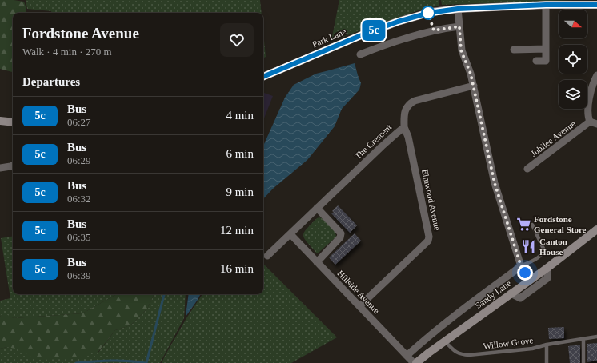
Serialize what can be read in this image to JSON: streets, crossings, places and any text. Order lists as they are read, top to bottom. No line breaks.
{"streets":{"main road":["Park Lane","Sandy Lane"],"street":["Jubilee Avenue","The Crescent","Elmwood Avenue","Hillside Avenue"],"lane":["Willow Grove"]},"crossings":[["The Crescent","Elmwood Avenue"],["The Crescent","Hillside Avenue"],["Elmwood Avenue","Hillside Avenue"],["Hillside Avenue","Sandy Lane"],["Sandy Lane","Willow Grove"]],"places":{"supermarket":["Fordstone General Store"],"restaurant":["Canton House"]},"lines":["bus line 5c"],"north":"right","page":{"on_map":"5c","heading":[["Fordstone Avenue","Walk · 4 min · 270 m"],"Departures"],"list":[{"mark":"5c","name":"Bus","note":"06:27","value":"4 min"},{"mark":"5c","name":"Bus","note":"06:29","value":"6 min"},{"mark":"5c","name":"Bus","note":"06:32","value":"9 min"},{"mark":"5c","name":"Bus","note":"06:35","value":"12 min"},{"mark":"5c","name":"Bus","note":"06:39","value":"16 min"}]}}
